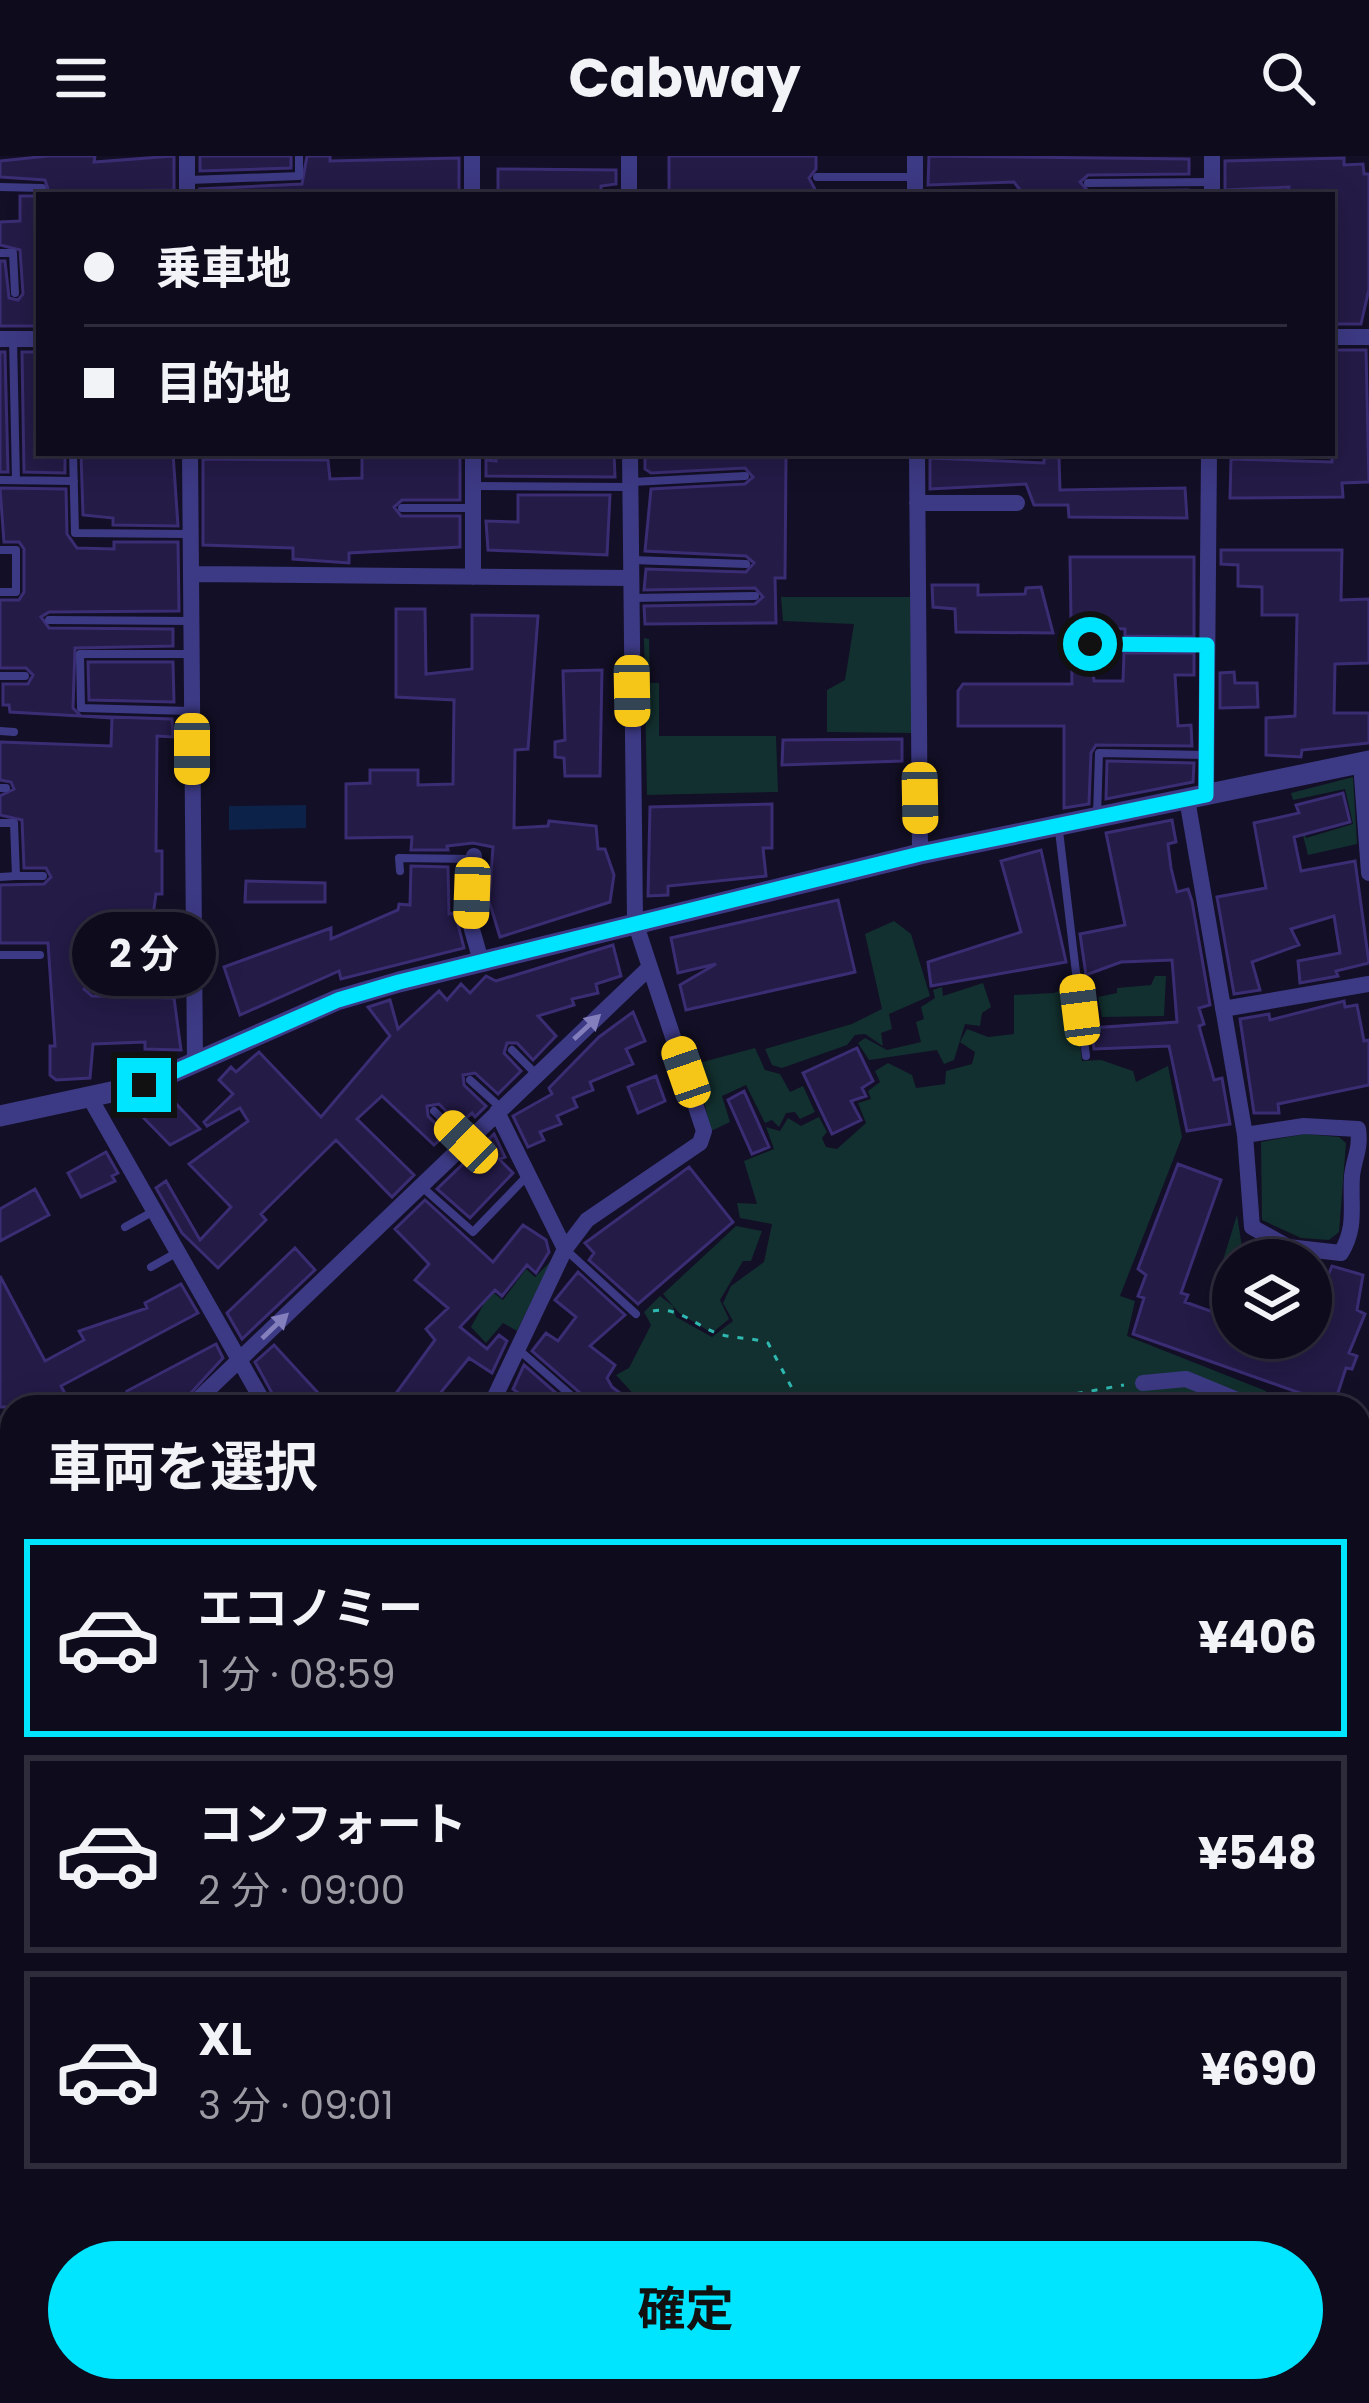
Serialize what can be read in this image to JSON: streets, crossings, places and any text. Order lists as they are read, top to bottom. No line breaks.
{"page":{"header":"Cabway","banner":["乗車地","目的地"],"bubble":"2 分","heading":"車両を選択","list":[{"name":"エコノミー","note":"1 分 · 08:59","value":"¥406"},{"name":"コンフォート","note":"2 分 · 09:00","value":"¥548"},{"name":"XL","note":"3 分 · 09:01","value":"¥690"}],"buttons":"確定"}}
